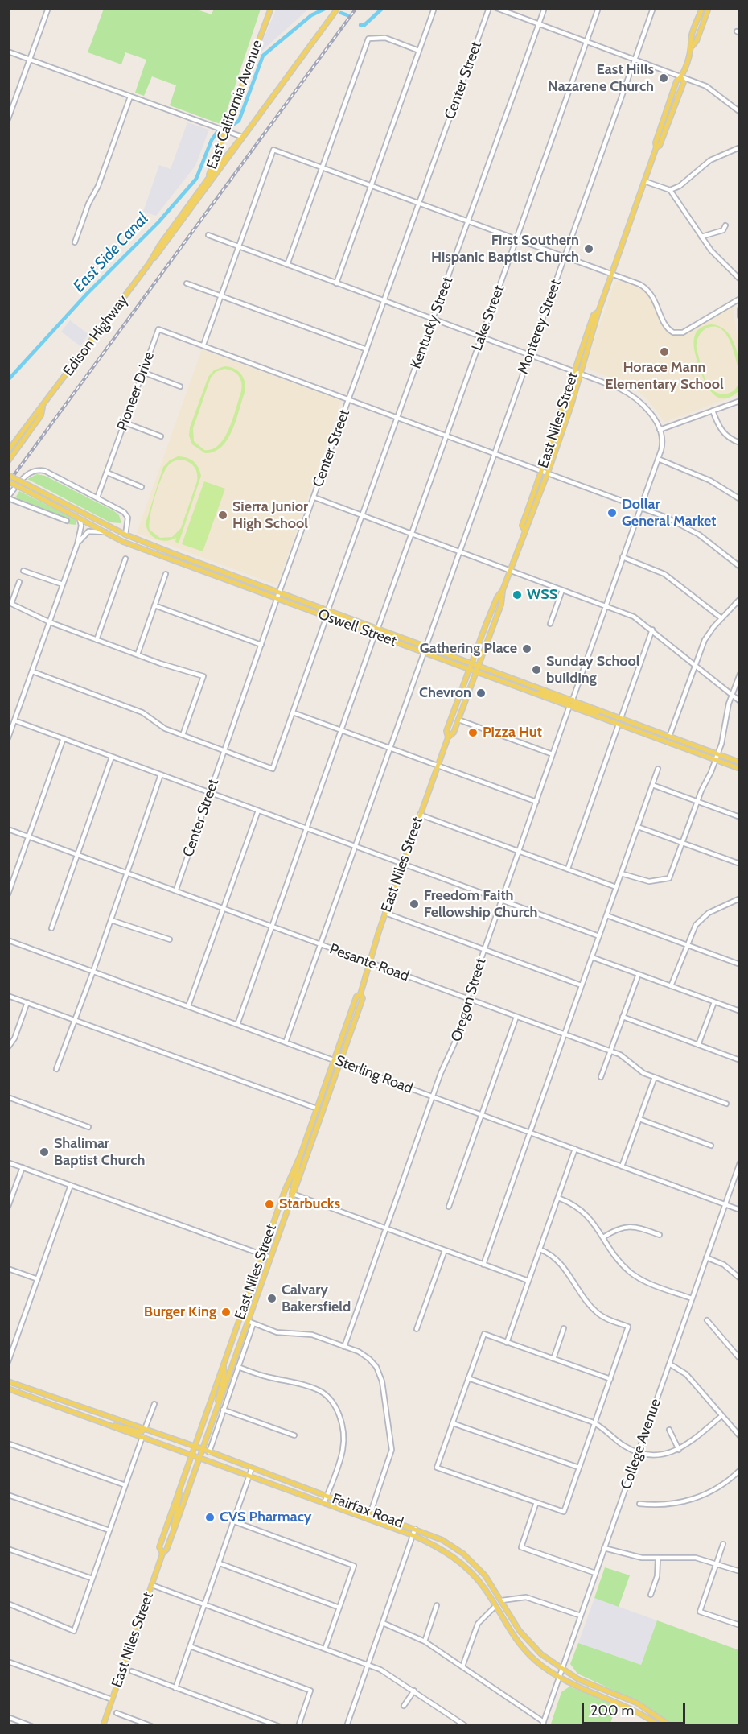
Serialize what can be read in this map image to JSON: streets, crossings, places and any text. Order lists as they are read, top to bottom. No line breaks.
{"streets":{"main road":["East California Avenue","Edison Highway","East Niles Street","Oswell Street","Fairfax Road"],"street":["Center Street","Lake Street","Kentucky Street","Monterey Street","Pioneer Drive","Pesante Road","Oregon Street","Sterling Road","College Avenue"]},"crossings":[["Center Street","Oswell Street"],["Center Street","Pesante Road"],["East California Avenue","Edison Highway"],["Lake Street","Oswell Street"],["Kentucky Street","Oswell Street"],["Monterey Street","Oswell Street"],["East Niles Street","Oswell Street"],["East Niles Street","Pesante Road"],["East Niles Street","Sterling Road"],["East Niles Street","Fairfax Road"],["Oswell Street","Oregon Street"],["Pesante Road","Oregon Street"],["Oregon Street","Sterling Road"],["Sterling Road","College Avenue"],["College Avenue","Fairfax Road"]],"water":["East Side Canal"],"places":["East Hills Nazarene Church","First Southern Hispanic Baptist Church","Horace Mann Elementary School","Dollar General Market","Sierra Junior High School","WSS","Gathering Place","Sunday School building","Chevron","Pizza Hut","Freedom Faith Fellowship Church","Shalimar Baptist Church","Starbucks","Calvary Bakersfield","Burger King","CVS Pharmacy"],"scale_bar":"200 m"}
